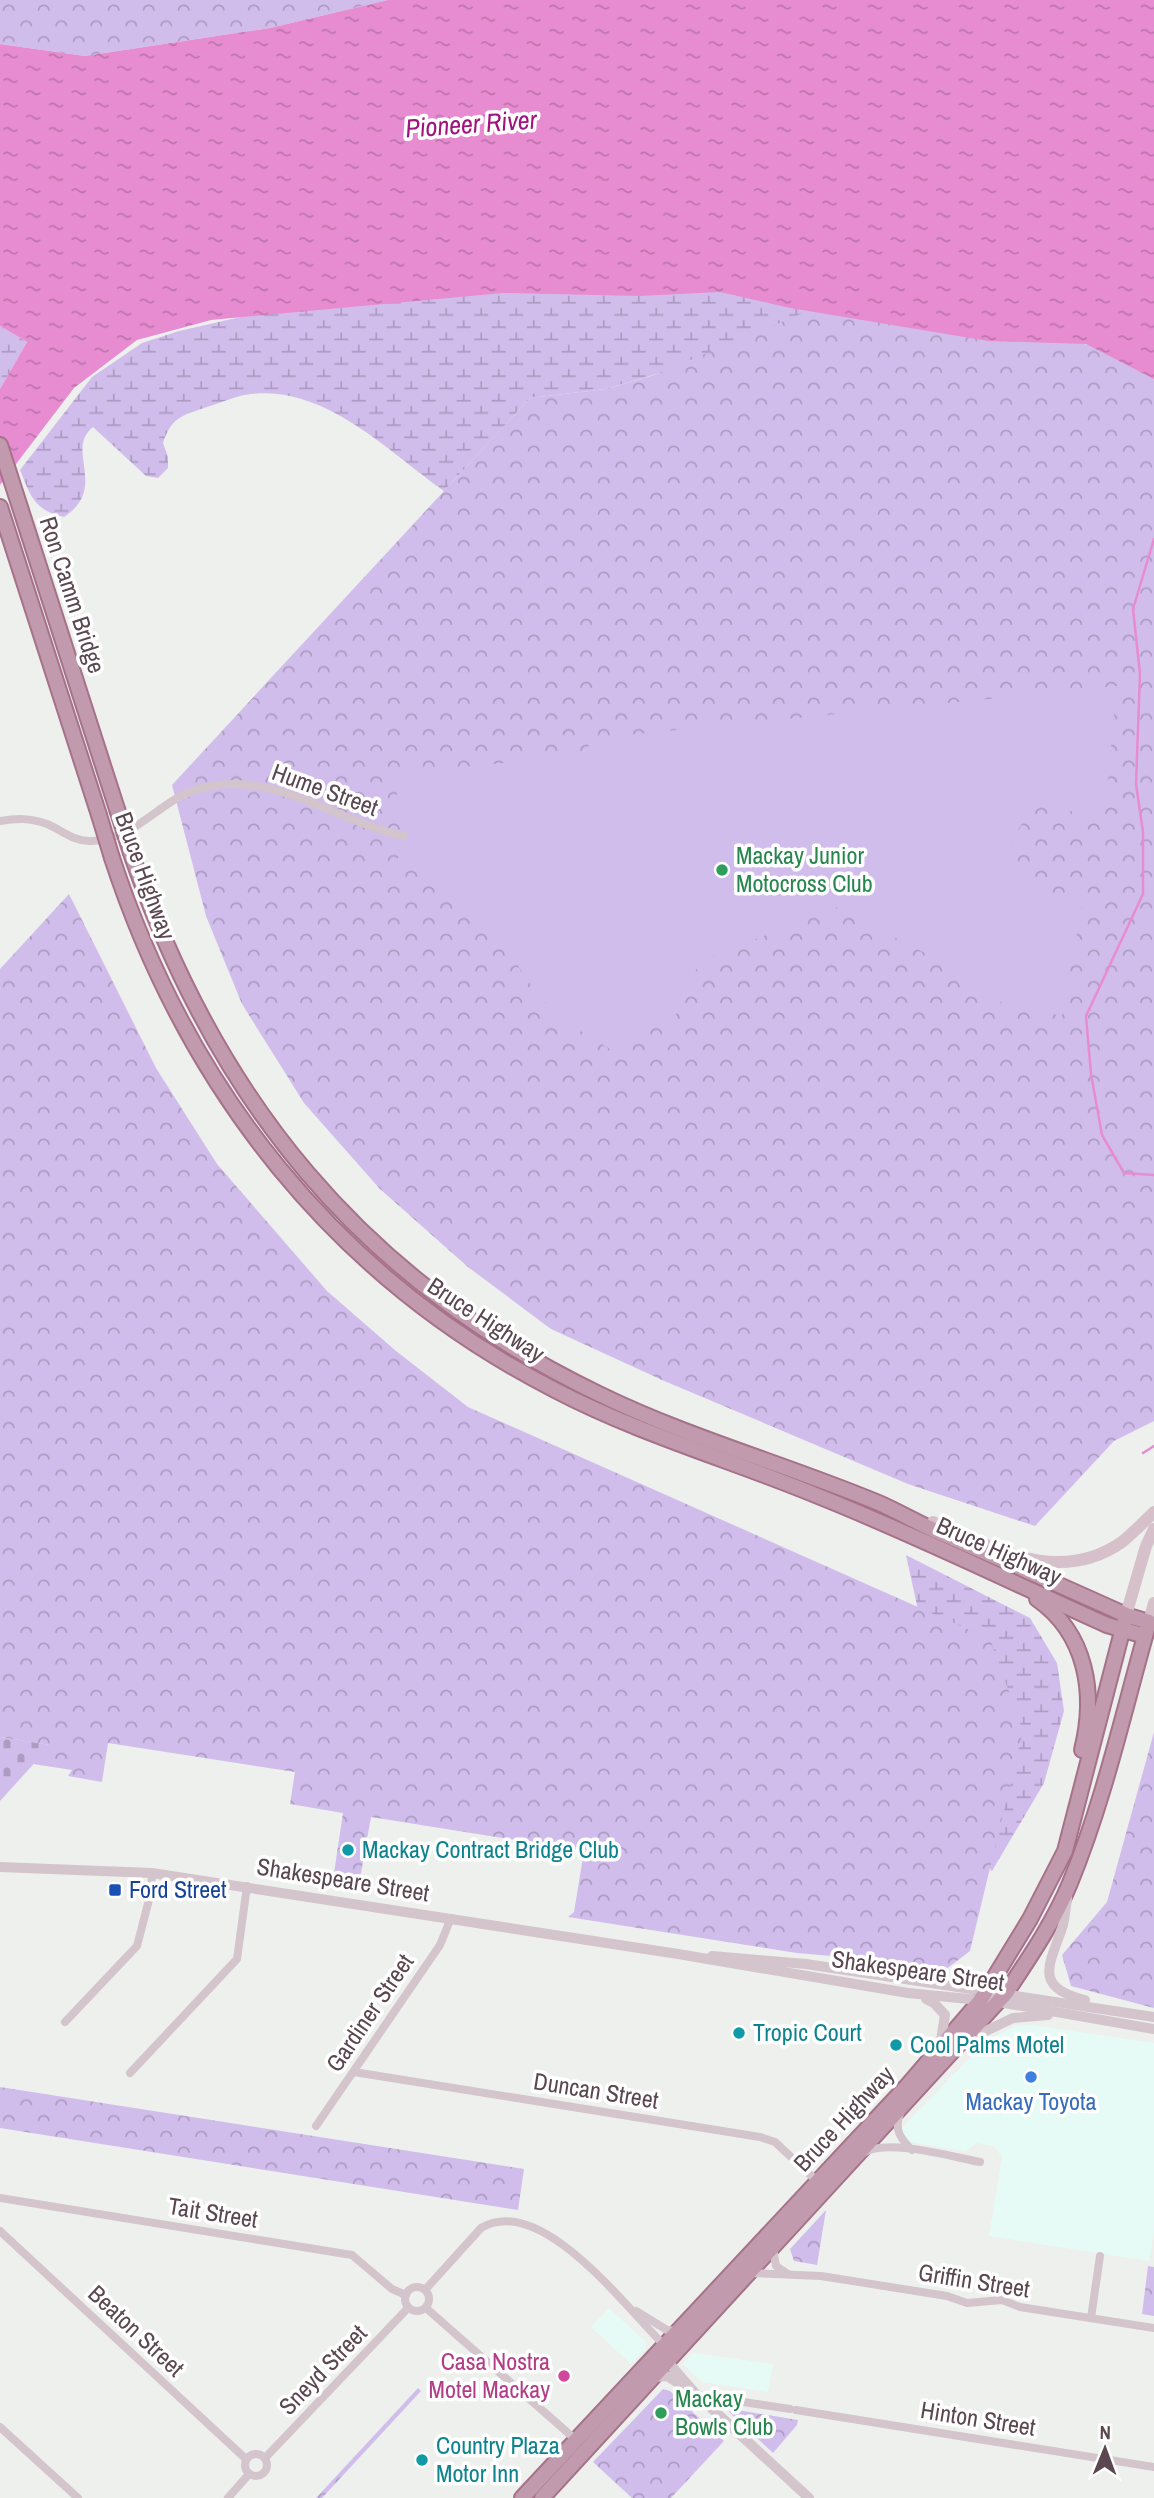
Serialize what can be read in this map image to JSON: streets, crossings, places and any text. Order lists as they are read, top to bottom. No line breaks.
{"streets":{"highway":["Ron Camm Bridge","Bruce Highway"],"street":["Hume Street","Shakespeare Street","Gardiner Street","Duncan Street","Tait Street","Griffin Street","Beaton Street","Sneyd Street","Hinton Street"]},"crossings":[["Ron Camm Bridge","Bruce Highway"],["Bruce Highway","Shakespeare Street"],["Bruce Highway","Duncan Street"],["Bruce Highway","Griffin Street"],["Shakespeare Street","Gardiner Street"],["Gardiner Street","Duncan Street"],["Tait Street","Sneyd Street"],["Beaton Street","Sneyd Street"]],"water":["Pioneer River"],"places":{"other":["Mackay Junior Motocross Club","Mackay Contract Bridge Club","Tropic Court","Cool Palms Motel","Mackay Toyota","Casa Nostra Motel Mackay","Mackay Bowls Club","Country Plaza Motor Inn"],"transit":["Ford Street"]},"north":"top"}
